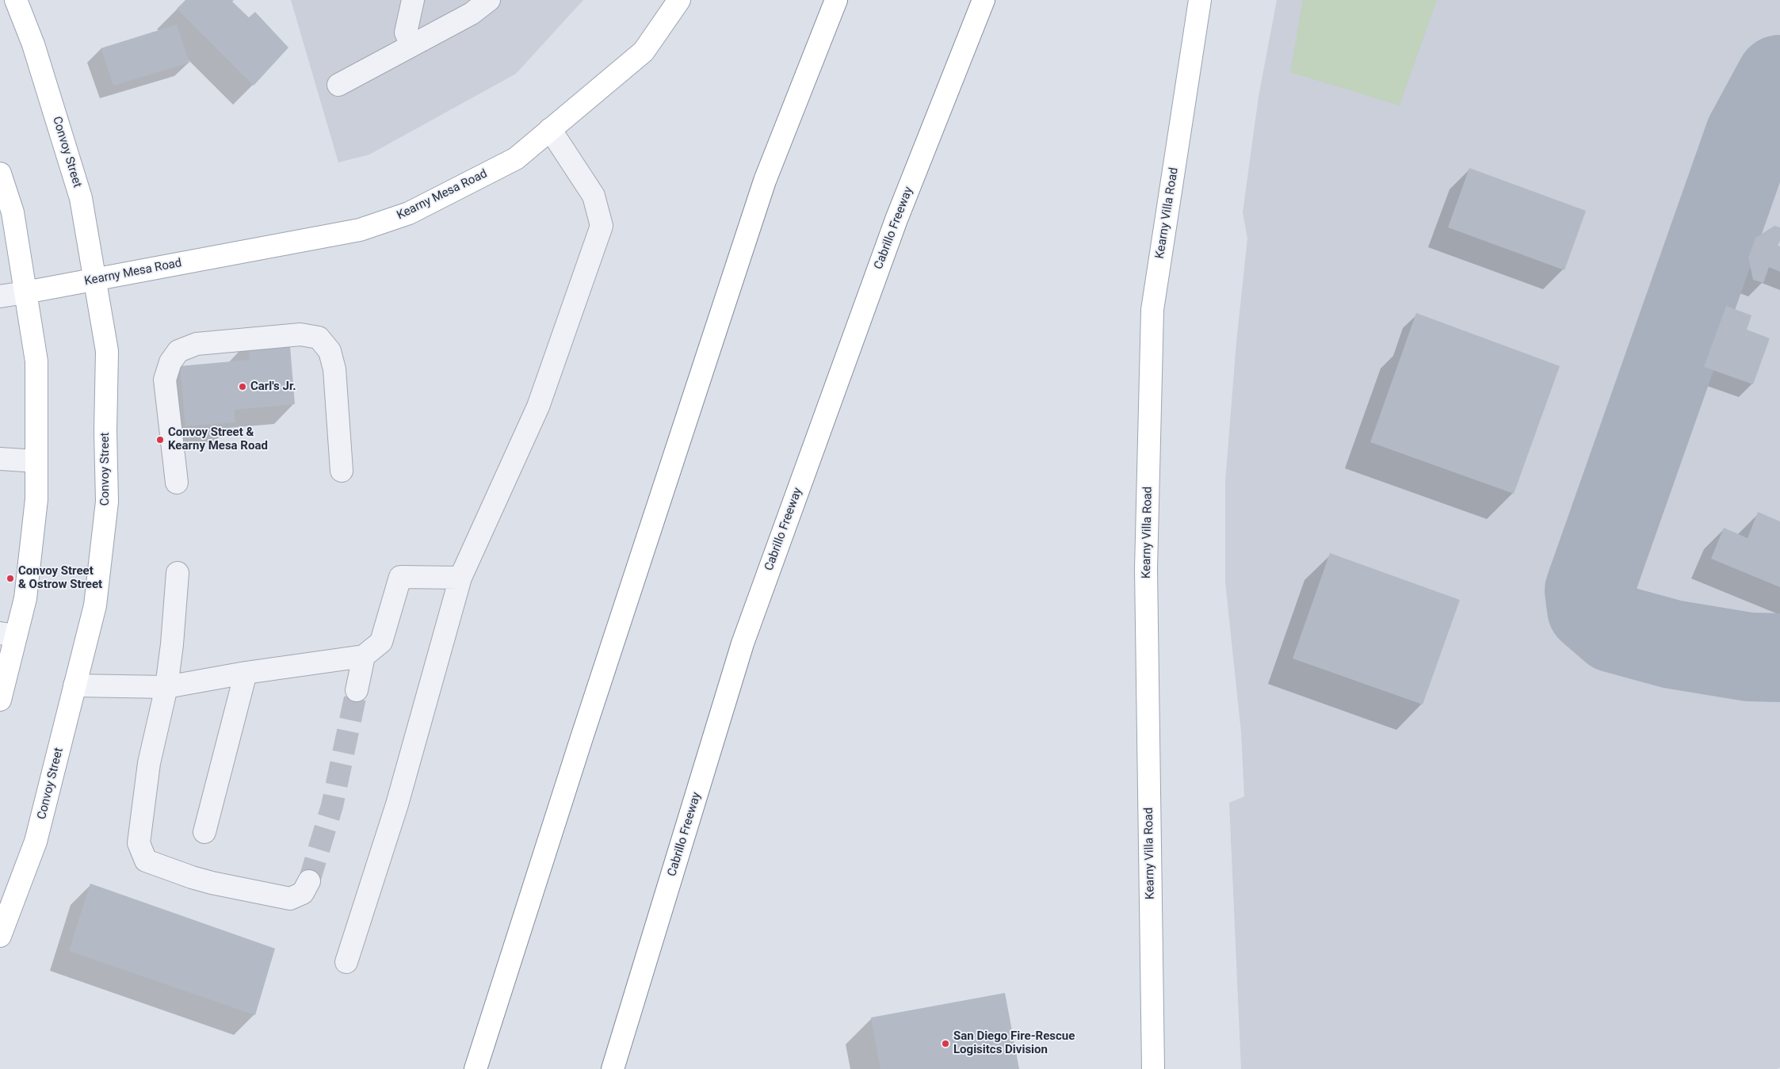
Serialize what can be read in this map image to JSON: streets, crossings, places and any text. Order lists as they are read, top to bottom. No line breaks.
{"streets":{"main road":["Convoy Street","Kearny Mesa Road","Kearny Villa Road","Cabrillo Freeway"]},"crossings":[["Convoy Street","Kearny Mesa Road"]],"places":["Carl's Jr.","Convoy Street & Kearny Mesa Road","Convoy Street & Ostrow Street","San Diego Fire-Rescue Logisitcs Division"]}
